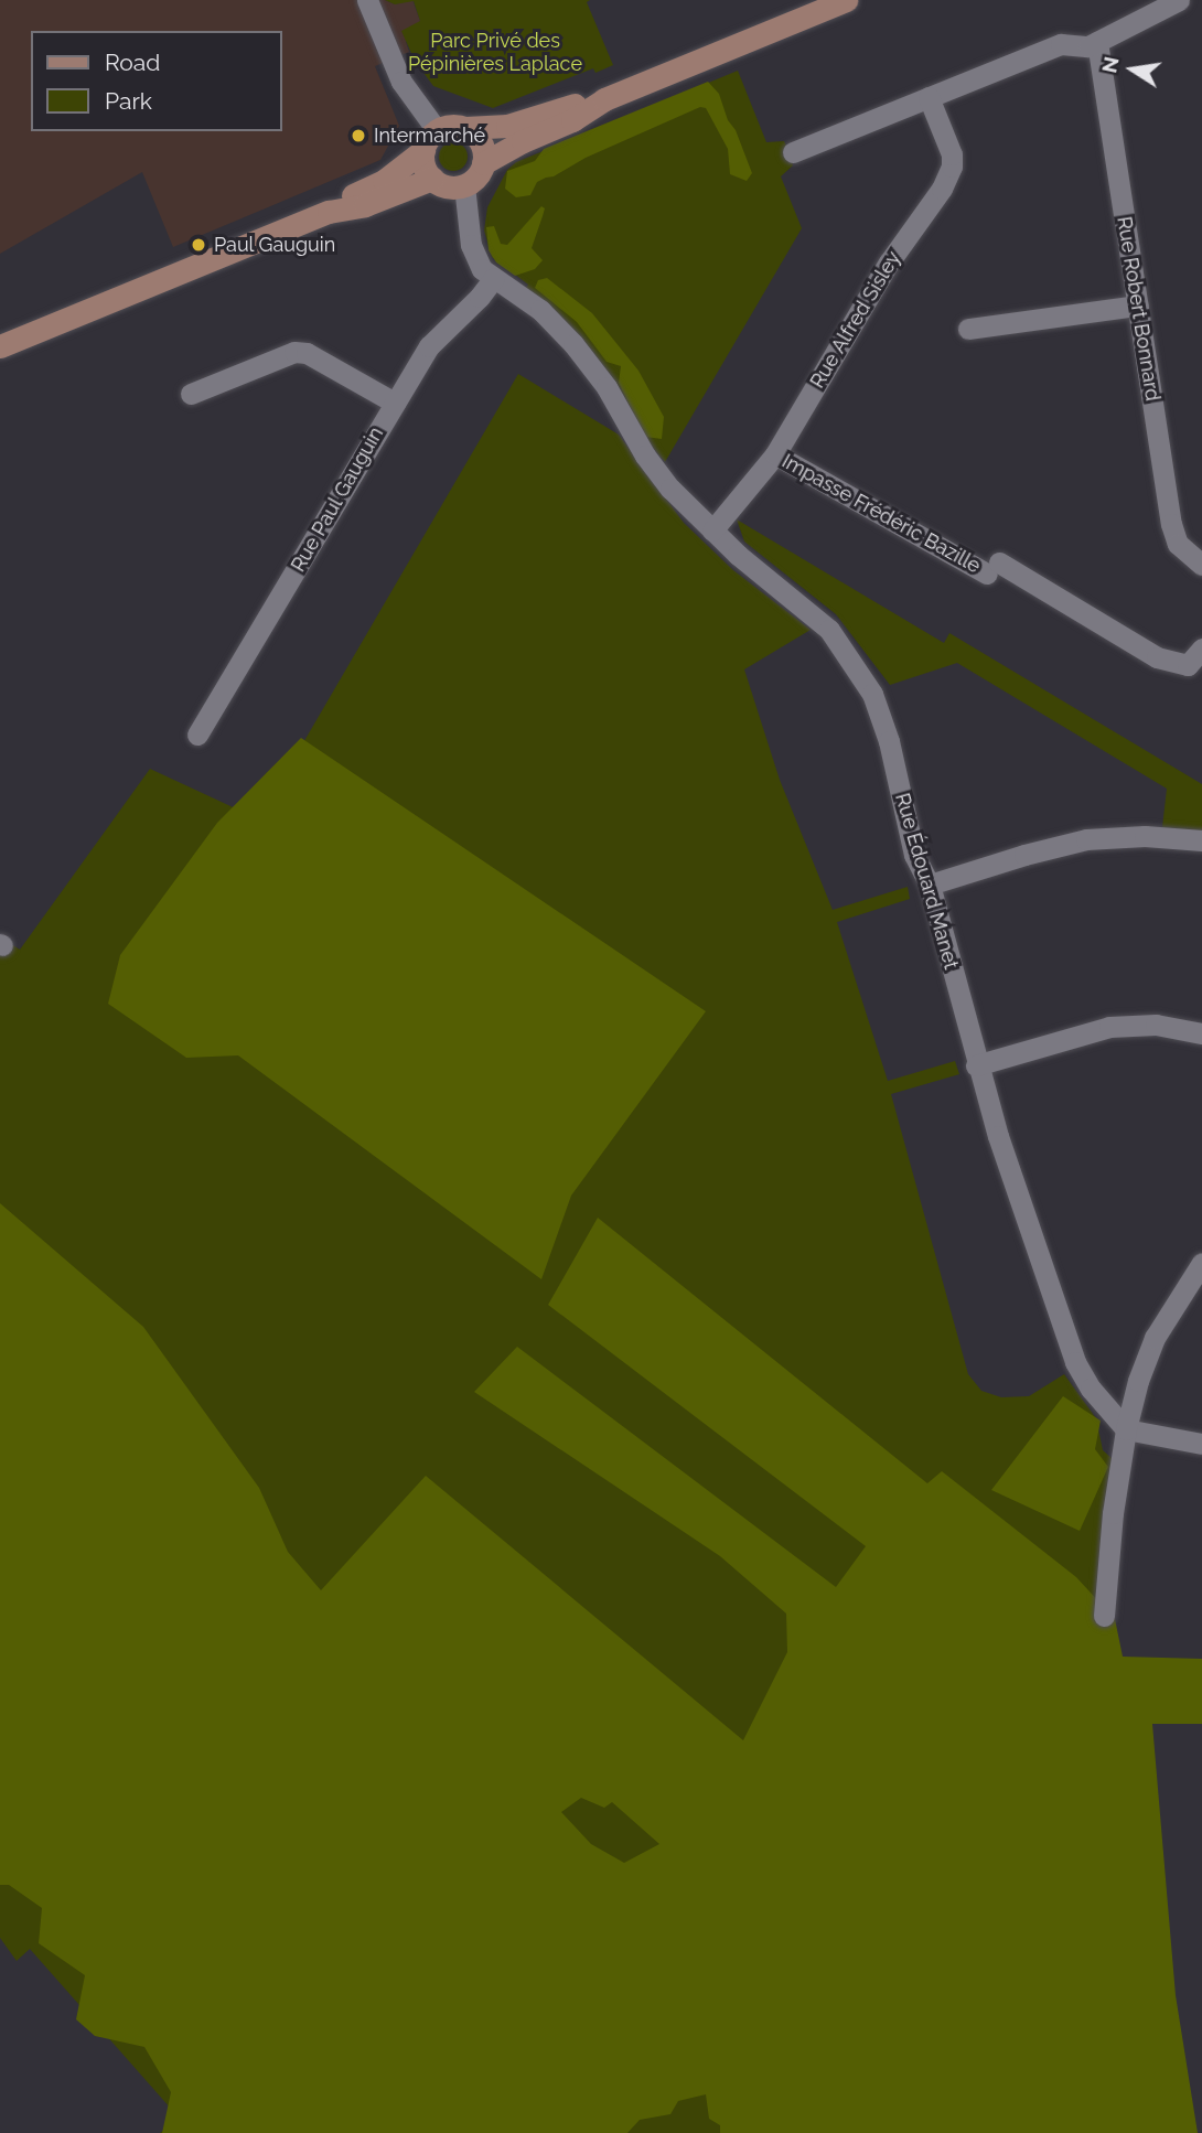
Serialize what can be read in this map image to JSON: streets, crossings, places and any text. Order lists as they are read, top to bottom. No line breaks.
{"streets":{"street":["Rue Robert Bonnard","Rue Alfred Sisley","Rue Paul Gauguin","Impasse Frédéric Bazille","Rue Édouard Manet"]},"crossings":[["Rue Alfred Sisley","Impasse Frédéric Bazille"],["Rue Alfred Sisley","Rue Édouard Manet"],["Rue Paul Gauguin","Rue Édouard Manet"]],"parks":["Parc Privé des Pépinières Laplace"],"places":["Intermarché","Paul Gauguin"],"legend":["Road","Park"],"north":"left"}
